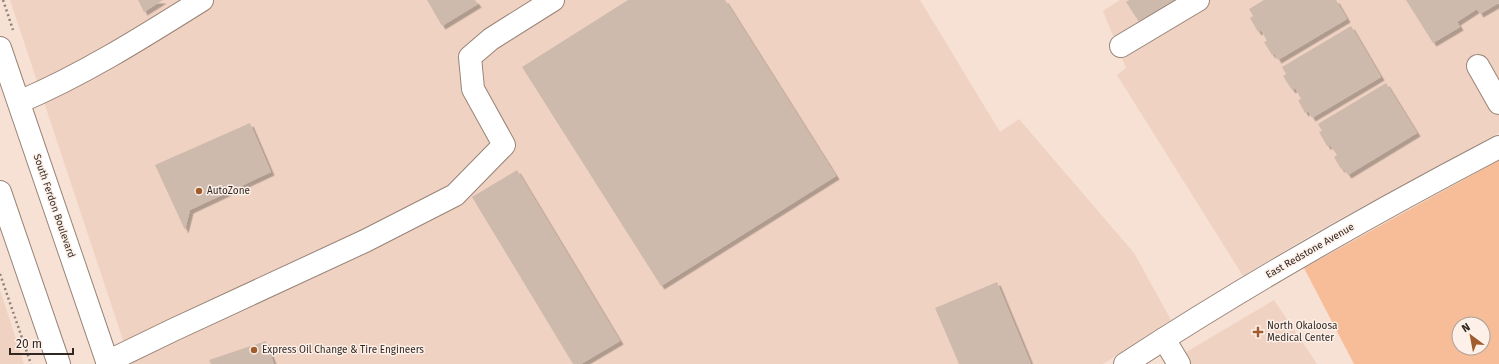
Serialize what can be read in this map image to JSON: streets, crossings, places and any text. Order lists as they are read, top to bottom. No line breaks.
{"streets":{"main road":["South Ferdon Boulevard","East Redstone Avenue"]},"places":{"other":["AutoZone","Express Oil Change & Tire Engineers"],"health":["North Okaloosa Medical Center"]},"scale_bar":"20 m","north":"top left"}
